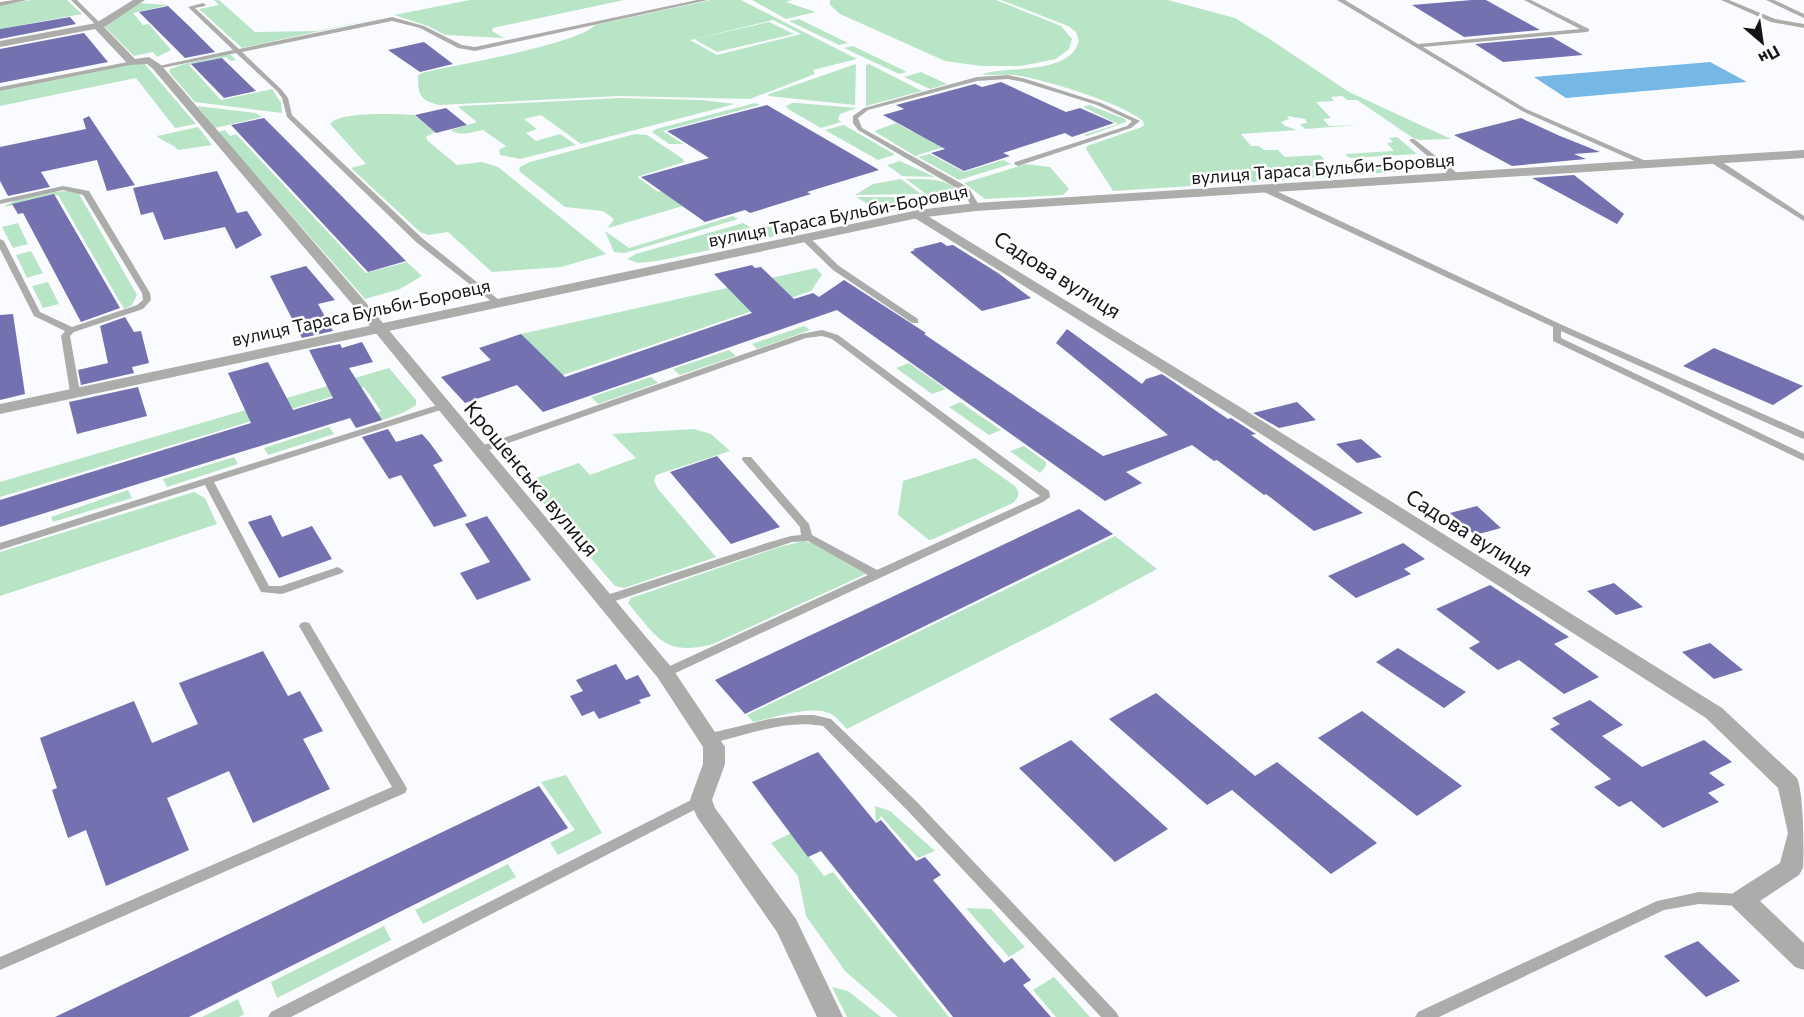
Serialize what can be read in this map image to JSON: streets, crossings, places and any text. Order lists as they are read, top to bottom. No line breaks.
{"streets":{"street":["вулиця Тараса Бульби-Боровця","Садова вулиця","Крошенська вулиця"]},"crossings":[["вулиця Тараса Бульби-Боровця","Садова вулиця"],["вулиця Тараса Бульби-Боровця","Крошенська вулиця"]],"north":"bottom right"}
